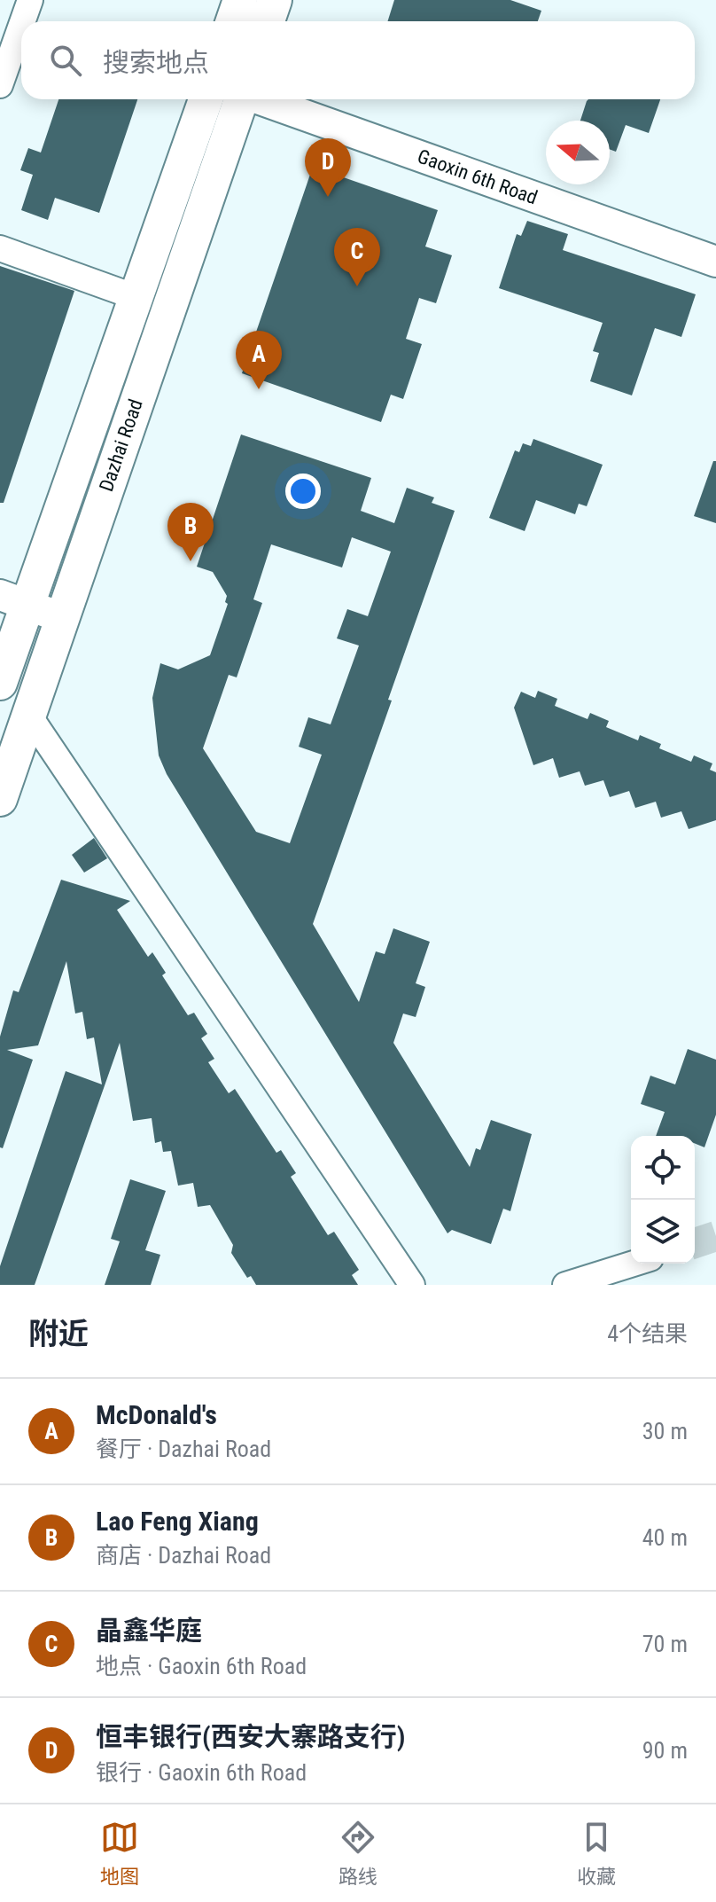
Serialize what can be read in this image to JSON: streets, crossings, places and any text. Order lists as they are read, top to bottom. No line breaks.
{"streets":{"main road":["Dazhai Road"],"street":["Gaoxin 6th Road"]},"north":"left","page":{"search":"搜索地点","pins":["D","C","A","B"],"heading":["附近","4个结果"],"list":[{"mark":"A","name":"McDonald's","note":"餐厅 · Dazhai Road","value":"30 m"},{"mark":"B","name":"Lao Feng Xiang","note":"商店 · Dazhai Road","value":"40 m"},{"mark":"C","name":"晶鑫华庭","note":"地点 · Gaoxin 6th Road","value":"70 m"},{"mark":"D","name":"恒丰银行(西安大寨路支行)","note":"银行 · Gaoxin 6th Road","value":"90 m"}],"nav":["地图","路线","收藏"]}}
